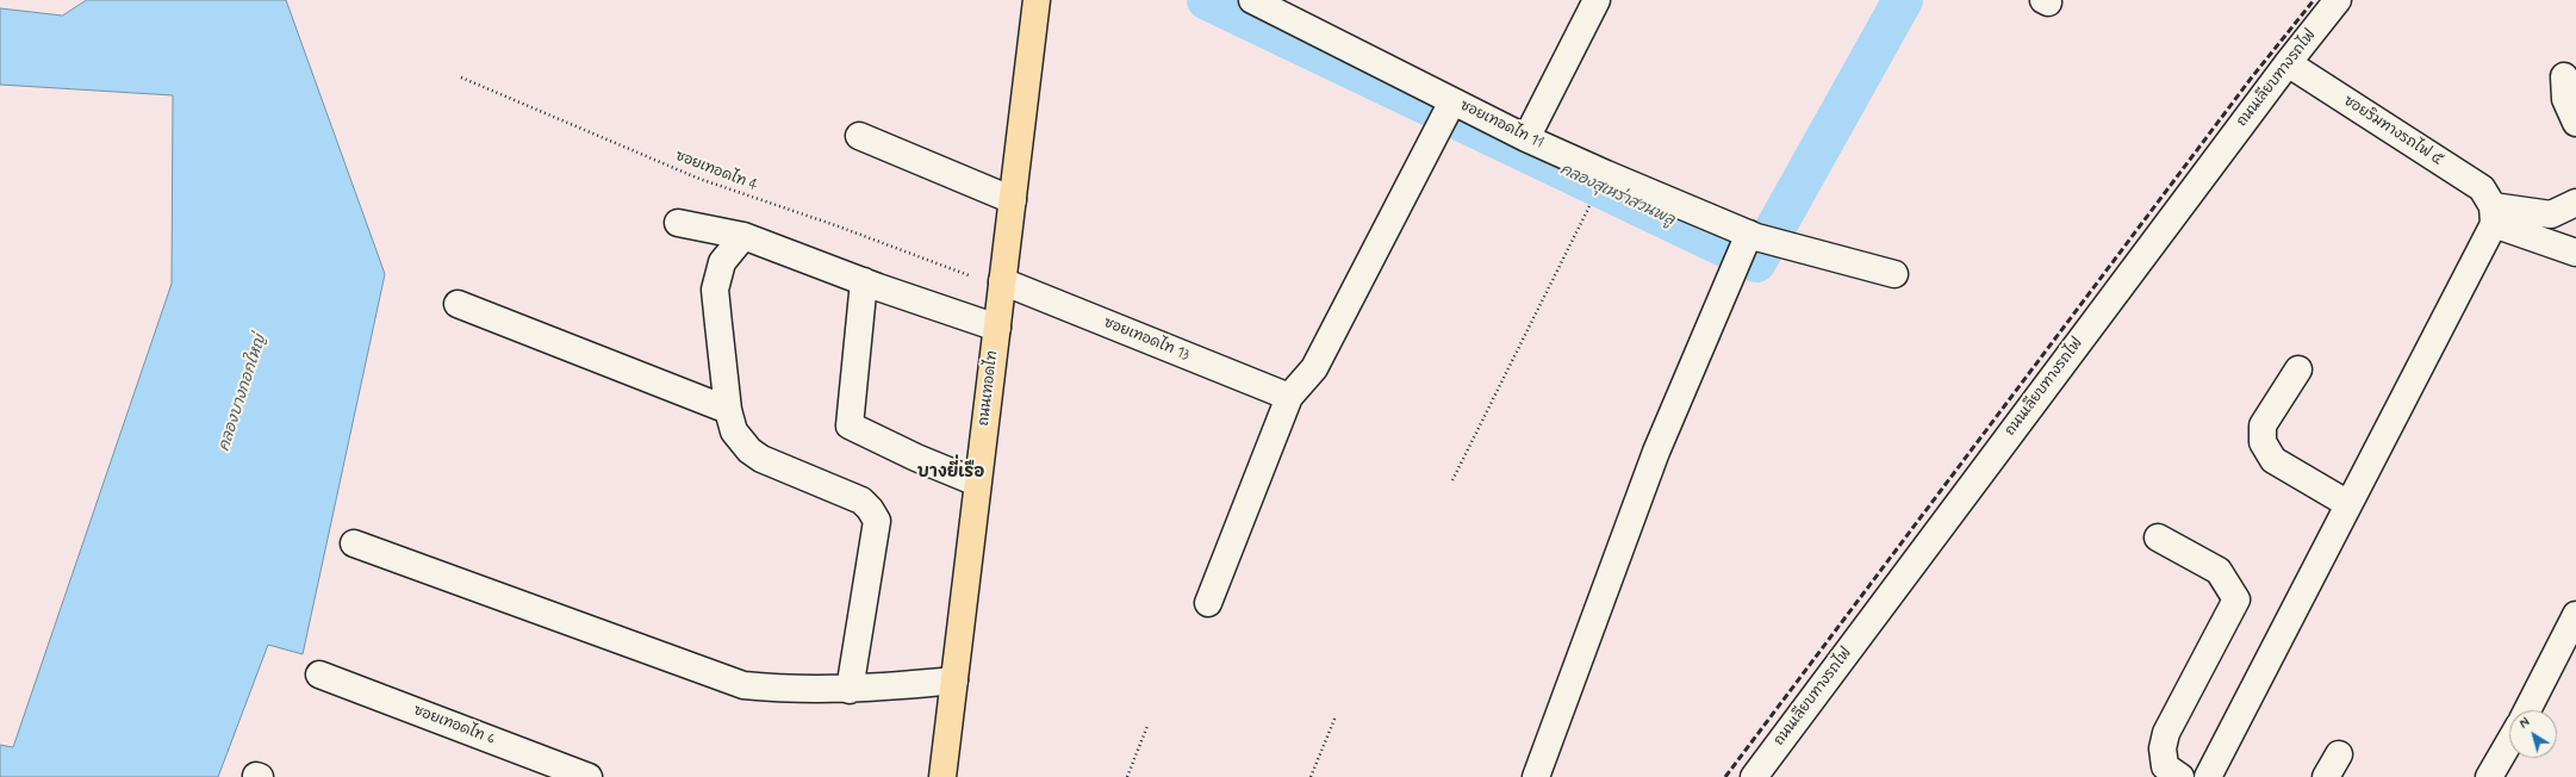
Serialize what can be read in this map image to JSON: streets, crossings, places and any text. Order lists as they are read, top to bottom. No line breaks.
{"streets":{"main road":["ถนนเทอดไท"],"street":["ถนนเลียบทางรถไฟ","ซอยเทอดไท 11","ซอยริมทางรถไฟ ๕","ซอยเทอดไท 13","ซอยเทอดไท 6"],"path":["ซอยเทอดไท 4"]},"crossings":[["ถนนเลียบทางรถไฟ","ซอยริมทางรถไฟ ๕"],["ซอยเทอดไท 13","ถนนเทอดไท"]],"districts":["บางยี่เรือ"],"water":["คลองสุเหร่าสวนพลู","คลองบางกอกใหญ่"],"north":"top left"}
